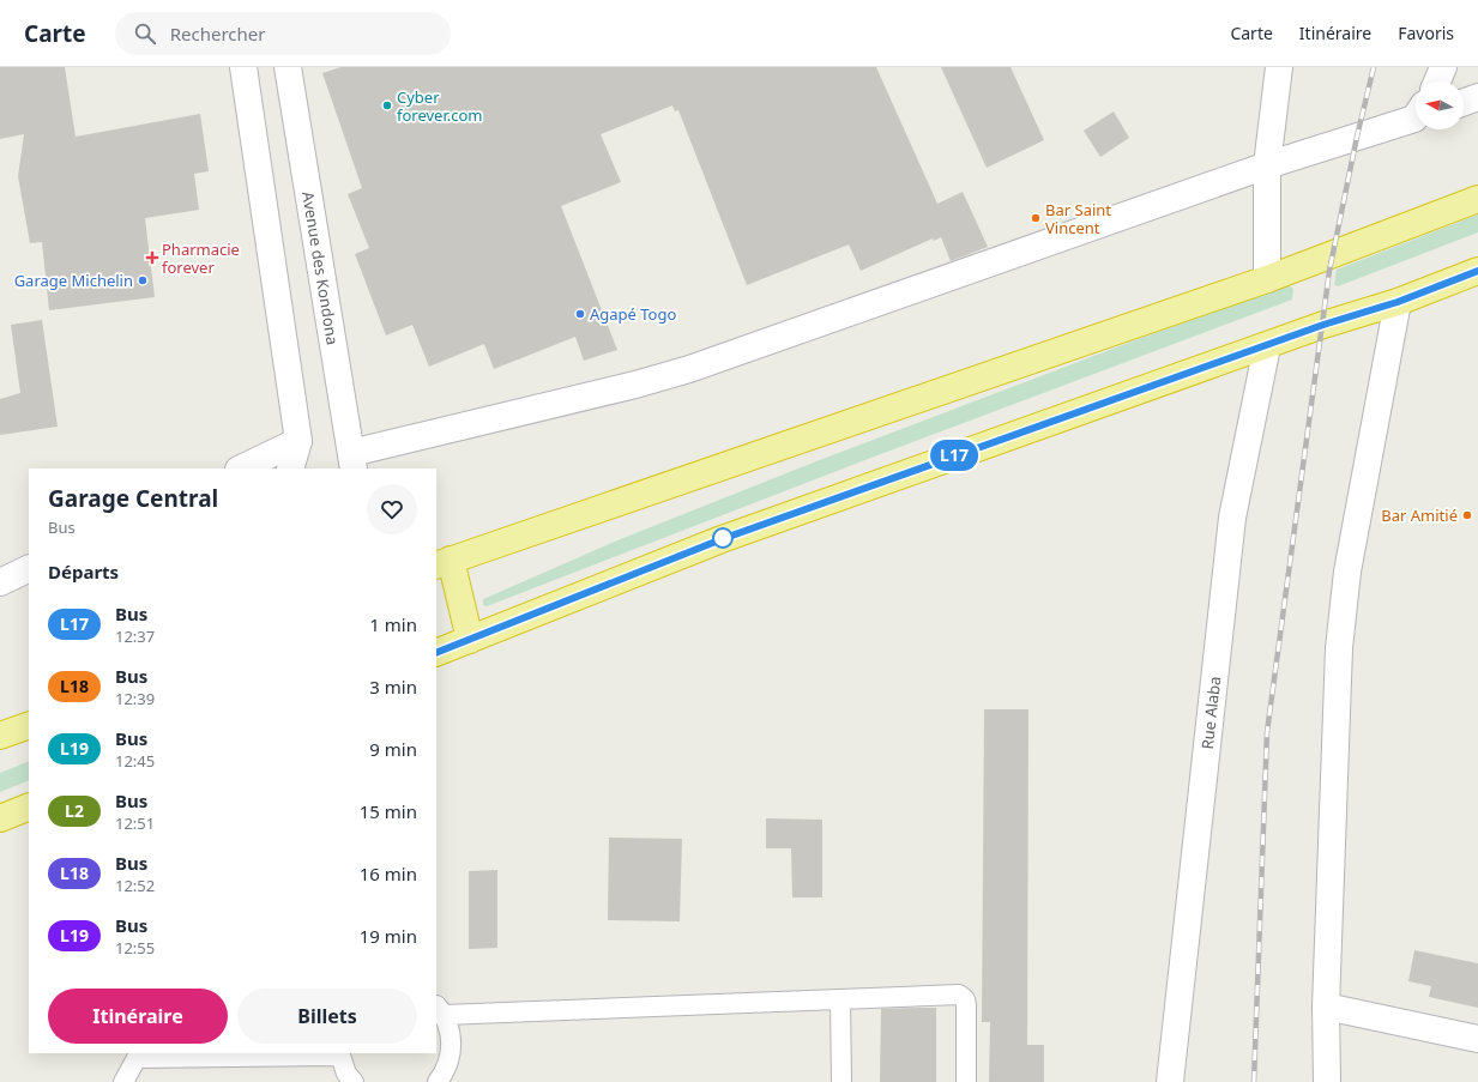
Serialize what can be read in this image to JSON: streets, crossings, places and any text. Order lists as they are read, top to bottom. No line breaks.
{"streets":{"street":["Avenue des Kondona","Rue Alaba"]},"places":{"other":["Cyber forever.com","Bar Saint Vincent","Garage Michelin","Agapé Togo","Bar Amitié"],"health":["Pharmacie forever"]},"lines":["bus line L17"],"north":"left","page":{"header":"Carte","search":"Rechercher","nav":["Carte","Itinéraire","Favoris"],"on_map":"L17","heading":[["Garage Central","Bus"],"Départs"],"list":[{"mark":"L17","name":"Bus","note":"12:37","value":"1 min"},{"mark":"L18","name":"Bus","note":"12:39","value":"3 min"},{"mark":"L19","name":"Bus","note":"12:45","value":"9 min"},{"mark":"L2","name":"Bus","note":"12:51","value":"15 min"},{"mark":"L18","name":"Bus","note":"12:52","value":"16 min"},{"mark":"L19","name":"Bus","note":"12:55","value":"19 min"}],"buttons":["Itinéraire","Billets"]}}
